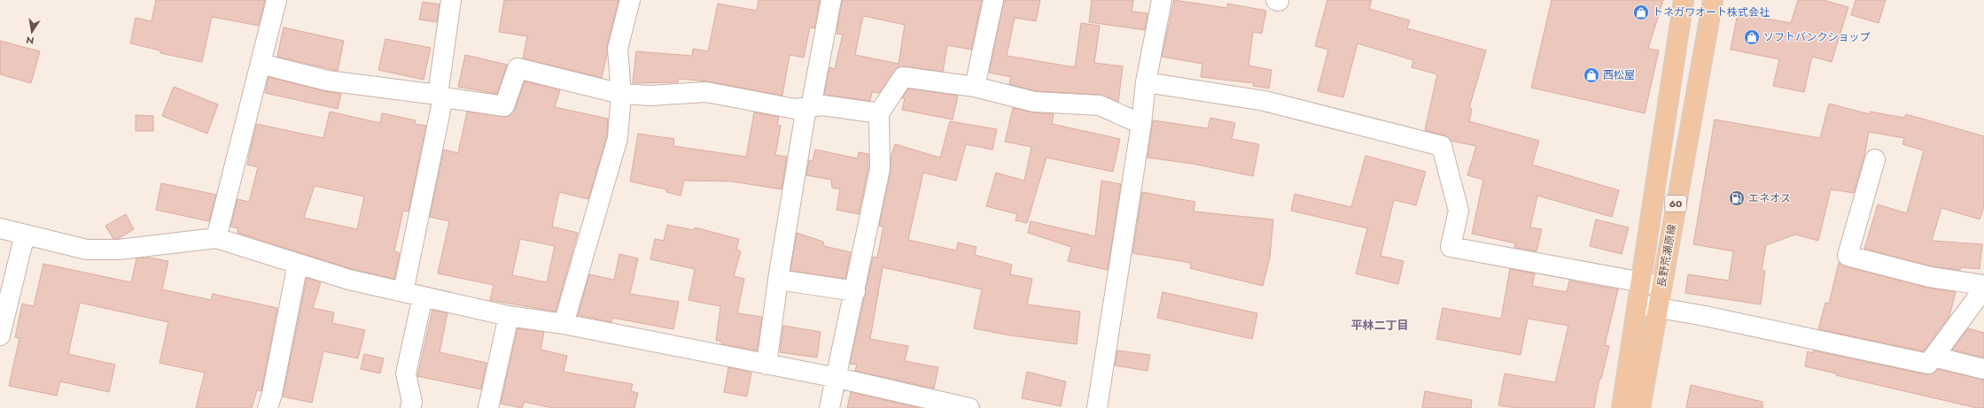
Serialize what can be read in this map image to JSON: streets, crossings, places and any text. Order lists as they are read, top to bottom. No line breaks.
{"streets":{"main road":["60","長野荒瀬原線"]},"districts":["平林二丁目"],"places":{"shop":["トネガワオート株式会社","ソフトバンクショップ","西松屋"],"fuel station":["エネオス"]},"north":"bottom"}
